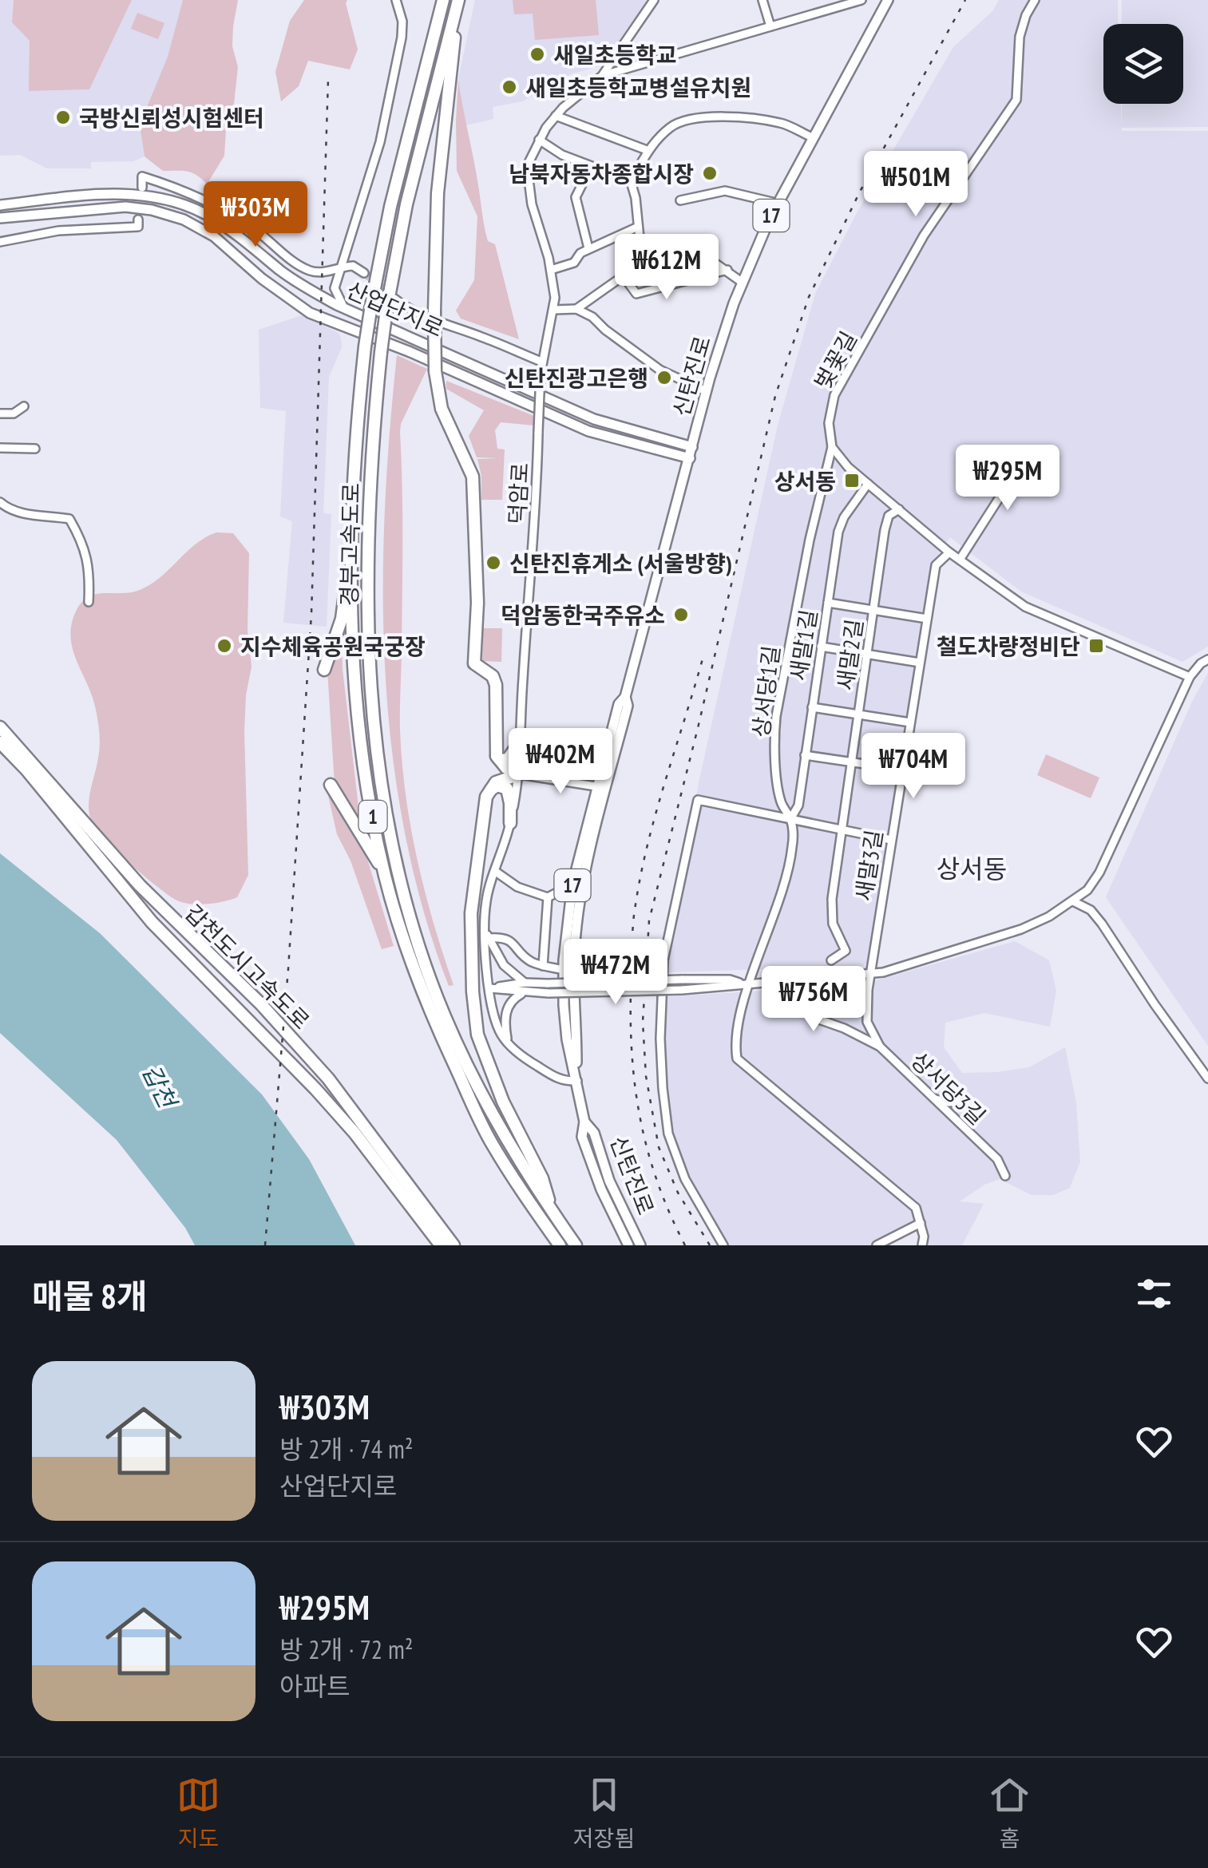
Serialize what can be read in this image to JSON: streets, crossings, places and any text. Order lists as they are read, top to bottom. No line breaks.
{"streets":{"highway":["경부고속도로","1","갑천도시고속도로"],"main road":["17","산업단지로","신탄진로"],"street":["벚꽃길","덕암로","새말1길","새말2길","상서당1길","새말3길","상서당3길"]},"crossings":[["산업단지로","신탄진로"],["벚꽃길","상서당1길"],["새말1길","상서당1길"],["새말3길","상서당3길"]],"districts":["상서동"],"water":["갑천"],"places":{"other":["새일초등학교","새일초등학교병설유치원","국방신뢰성시험센터","남북자동차종합시장","신탄진광고은행","신탄진휴게소 (서울방향)","덕암동한국주유소","지수체육공원국궁장"],"transit":["상서동","철도차량정비단"]},"page":{"price":["₩501M","₩303M","₩612M","₩295M","₩402M","₩704M","₩472M","₩756M"],"heading":"매물 8개","list":[{"name":"₩303M","note":"방 2개 · 74 m² · 산업단지로"},{"name":"₩295M","note":"방 2개 · 72 m² · 아파트"}],"tabs":["지도","저장됨","홈"]}}
